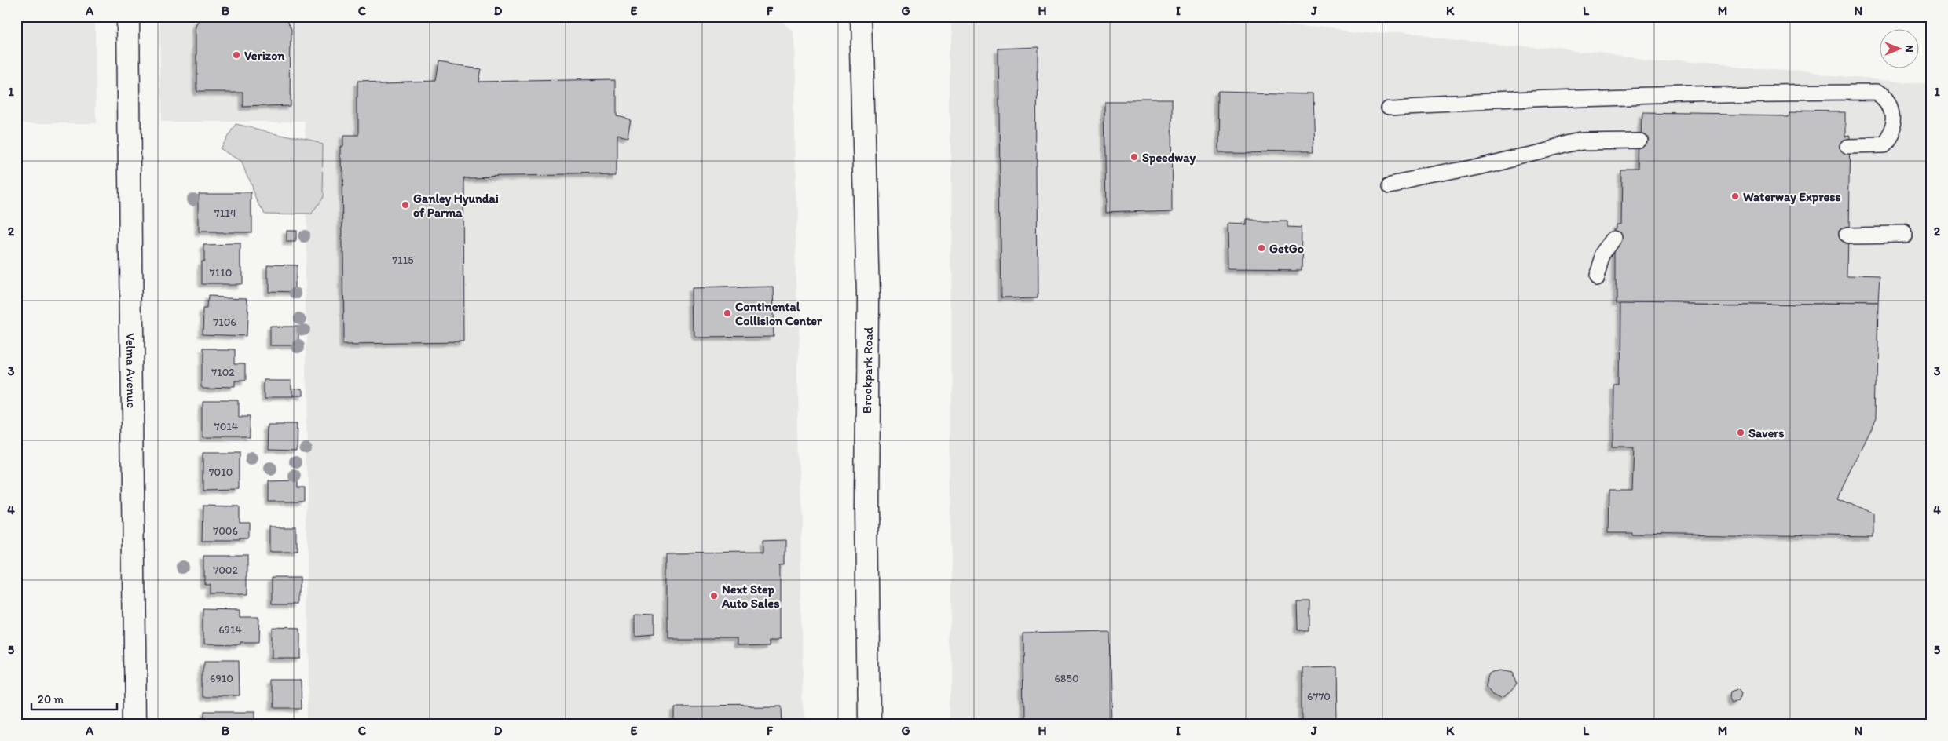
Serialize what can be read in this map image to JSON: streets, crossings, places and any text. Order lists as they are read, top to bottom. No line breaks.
{"streets":{"street":["Velma Avenue","Brookpark Road"]},"places":["Verizon","Speedway","Waterway Express","Ganley Hyundai of Parma","GetGo","Continental Collision Center","Savers","Next Step Auto Sales"],"house_numbers":["7114","7115","7110","7106","7102","7014","7010","7006","7002","6914","6910","6850","6770"],"scale_bar":"20 m","north":"right","grid":{"columns":["A","B","C","D","E","F","G","H","I","J","K","L","M","N"],"rows":["1","2","3","4","5"]}}
